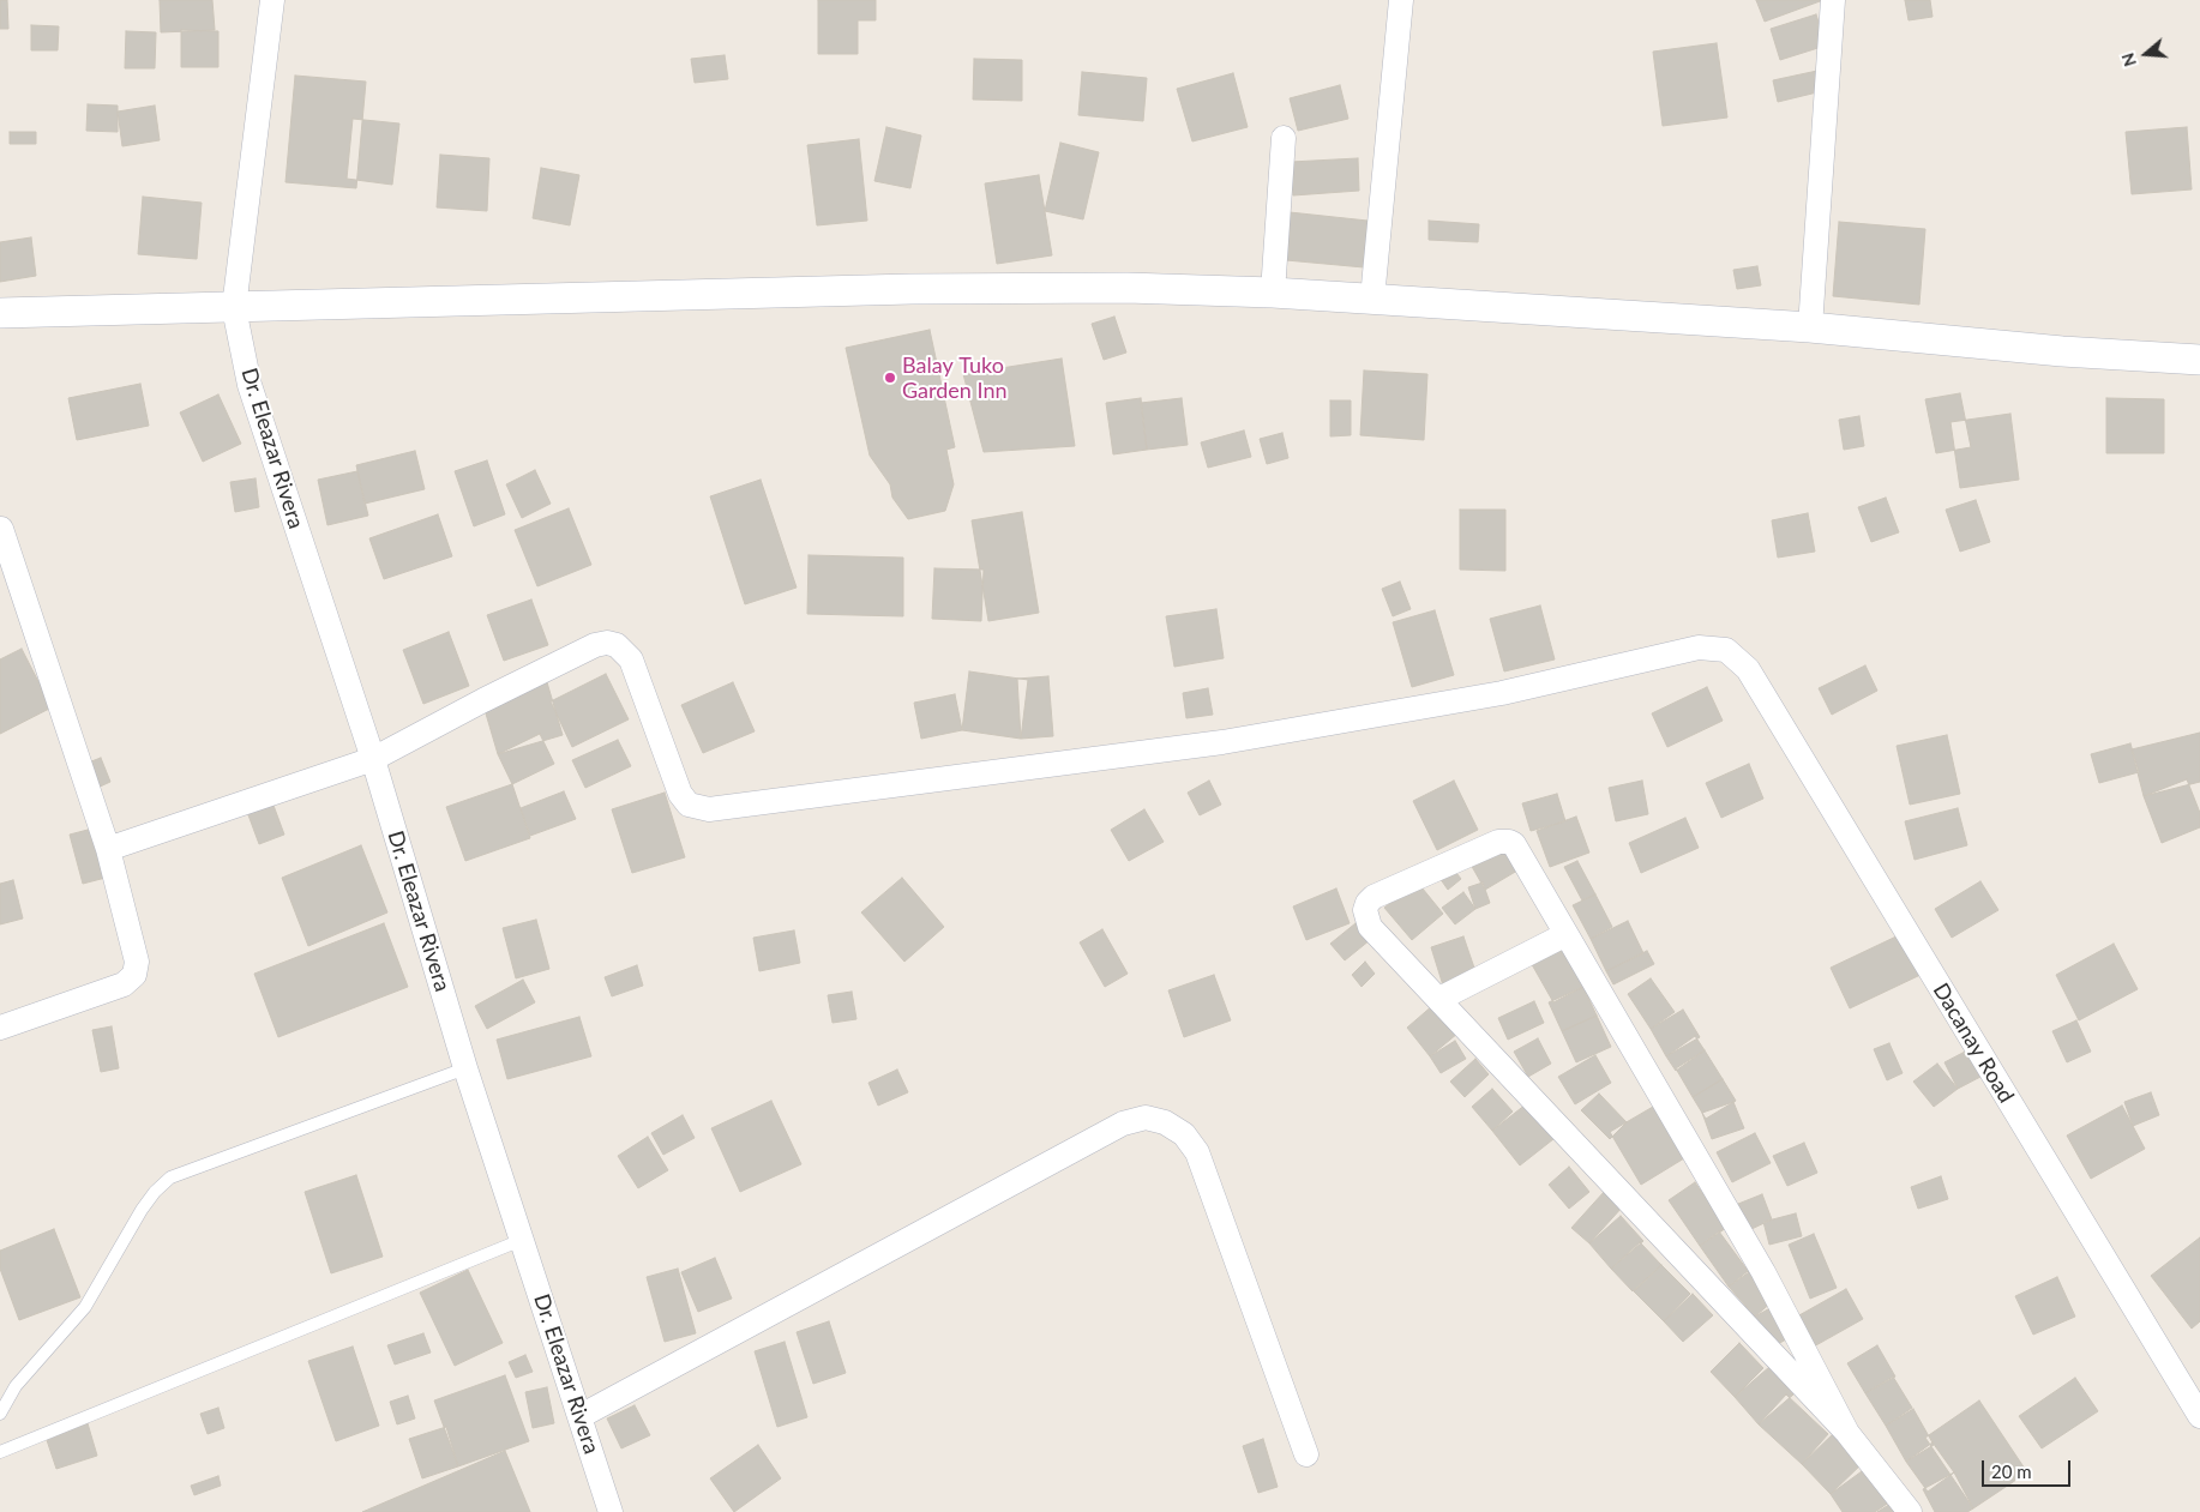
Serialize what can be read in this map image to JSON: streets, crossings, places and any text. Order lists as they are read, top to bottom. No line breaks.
{"streets":{"street":["Dr. Eleazar Rivera","Dacanay Road"]},"crossings":[["Dr. Eleazar Rivera","Dacanay Road"]],"places":["Balay Tuko Garden Inn"],"scale_bar":"20 m","north":"left"}
